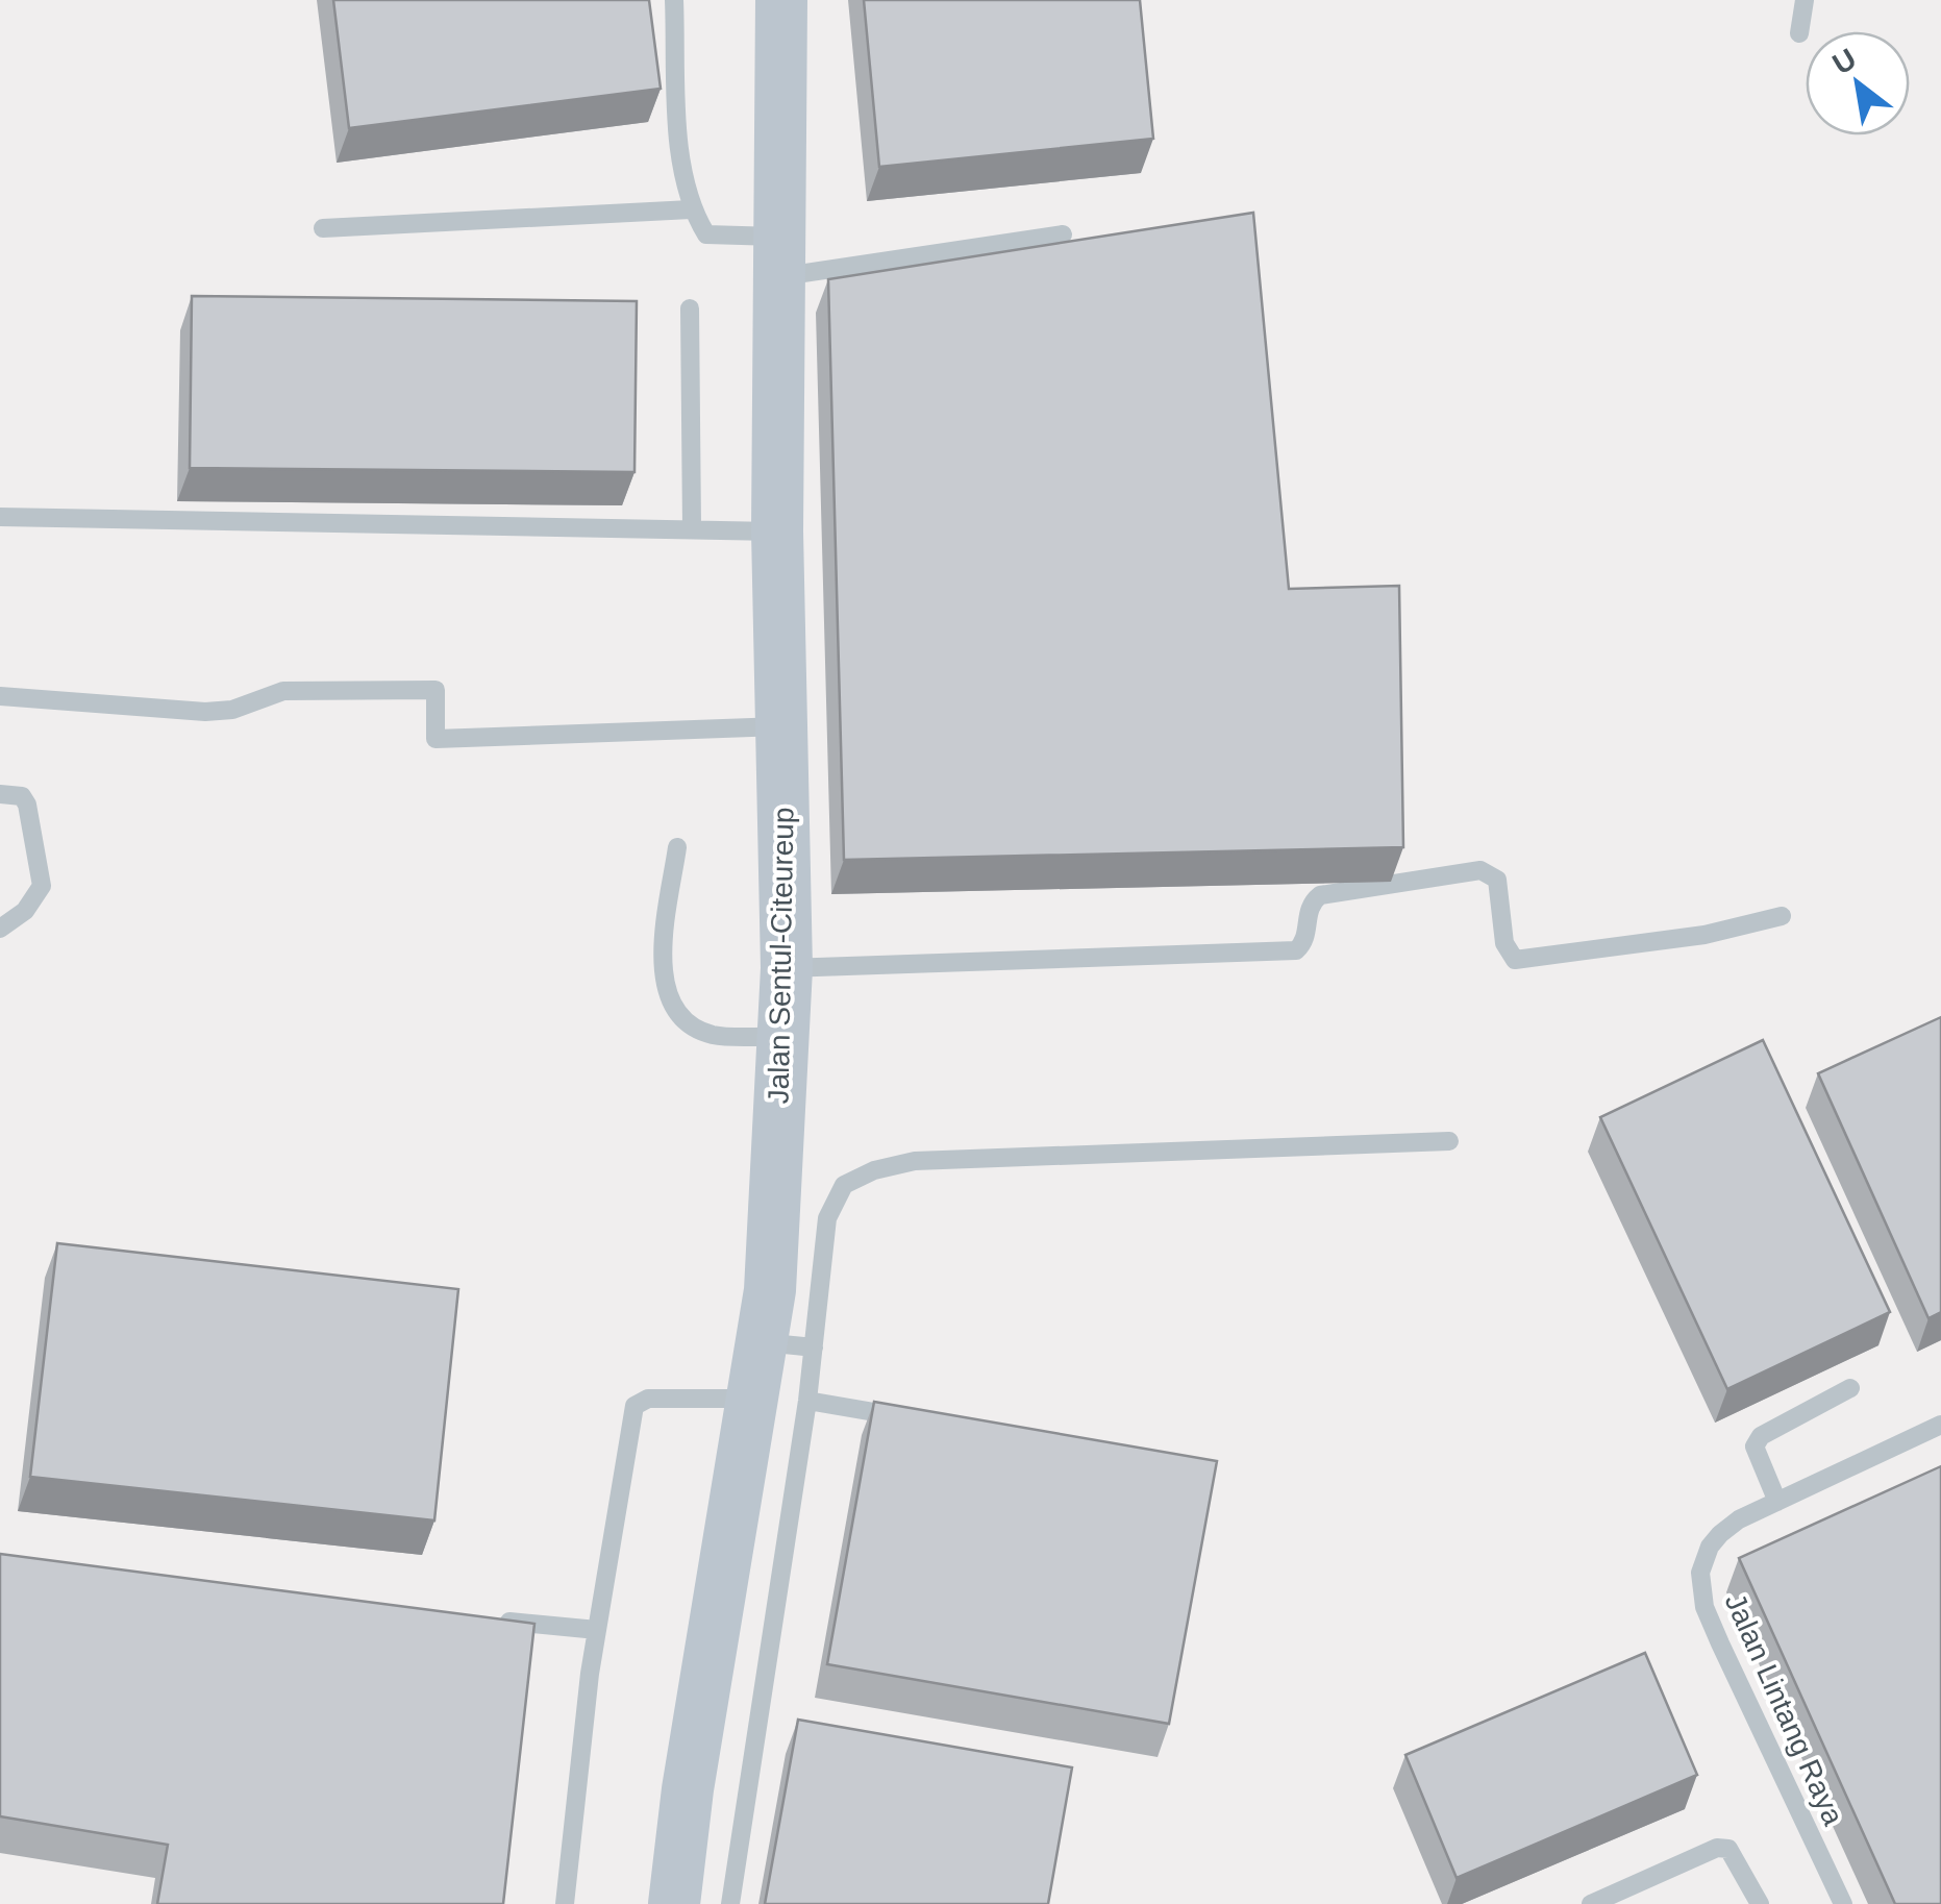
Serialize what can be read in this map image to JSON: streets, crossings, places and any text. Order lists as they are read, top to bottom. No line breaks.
{"streets":{"street":["Jalan Sentul-Citeureup"],"lane":["Jalan Lintang Raya"]},"north":"top left"}
